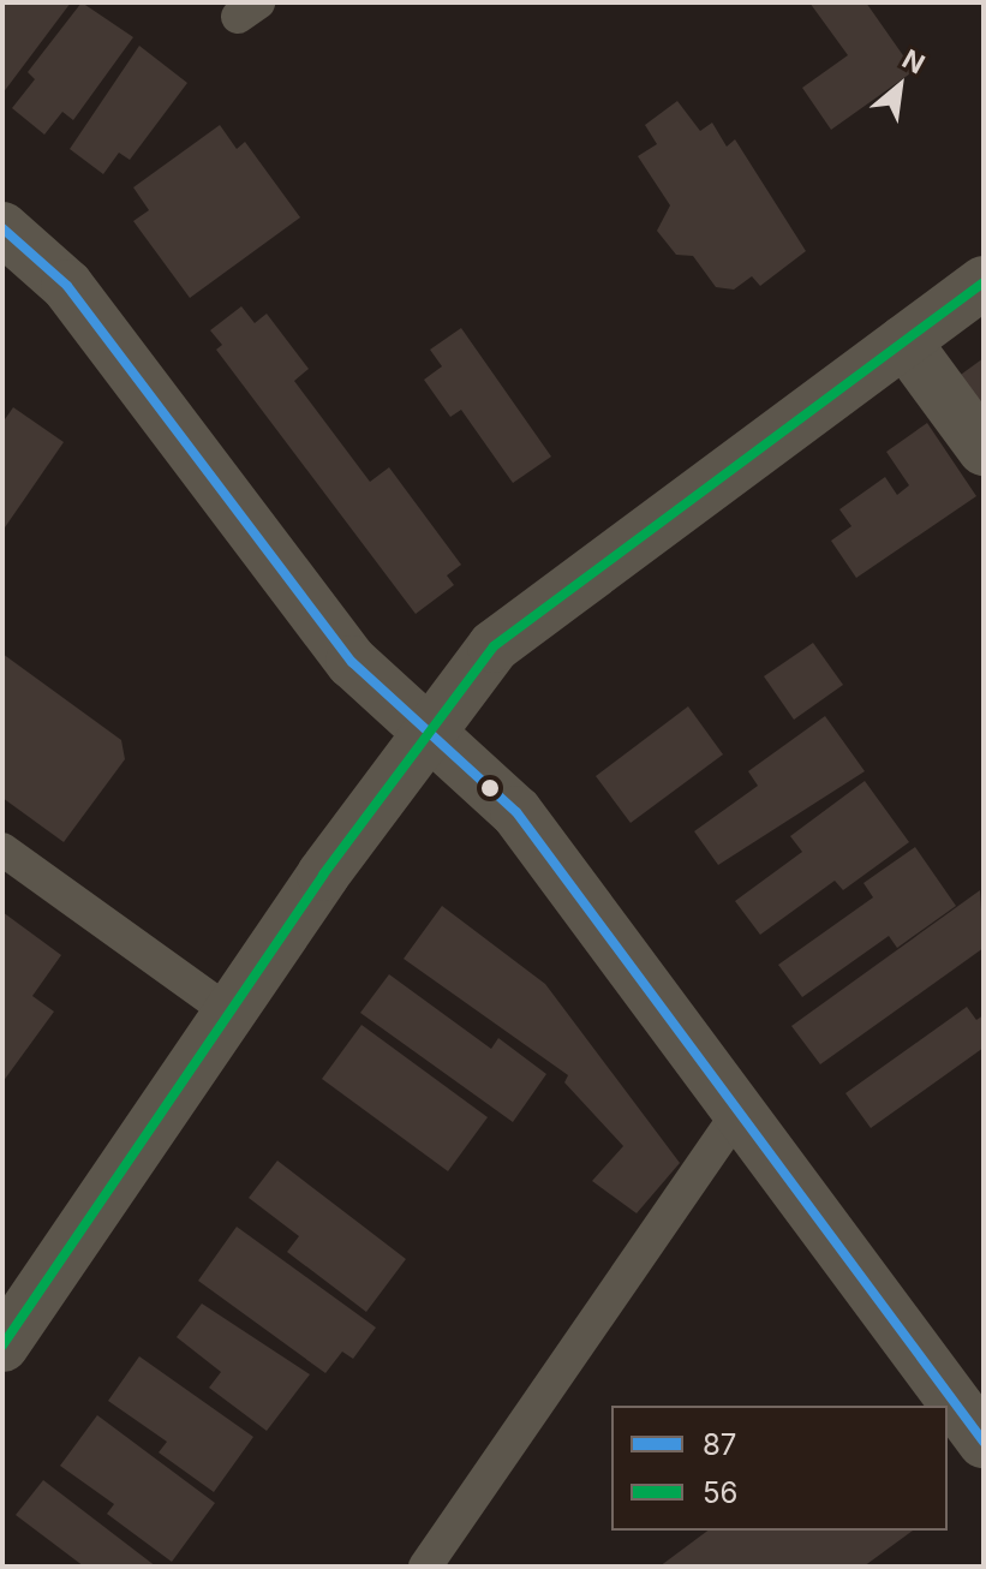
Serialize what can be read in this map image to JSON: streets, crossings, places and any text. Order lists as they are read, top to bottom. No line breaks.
{"lines":["transit line 87","transit line 56"],"legend":["87","56"],"north":"top right"}
